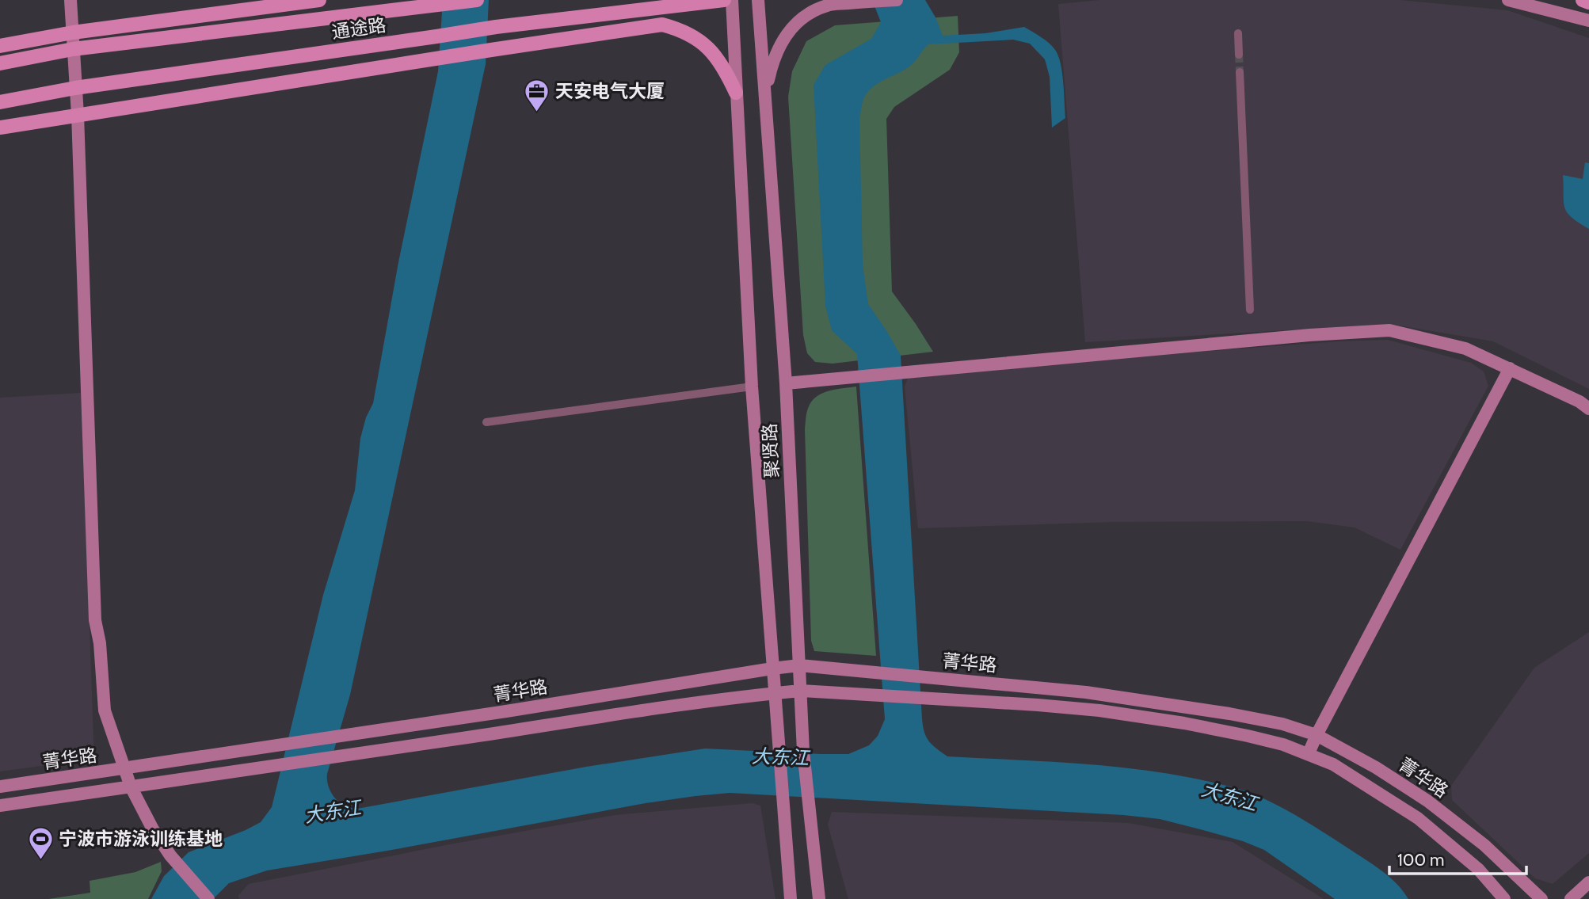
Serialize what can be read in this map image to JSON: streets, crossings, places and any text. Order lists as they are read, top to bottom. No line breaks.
{"streets":{"main road":["通途路"],"street":["聚贤路","菁华路"]},"crossings":[["聚贤路","菁华路"]],"water":["大东江"],"places":{"office":["天安电气大厦"],"sports":["宁波市游泳训练基地"]},"scale_bar":"100 m"}
